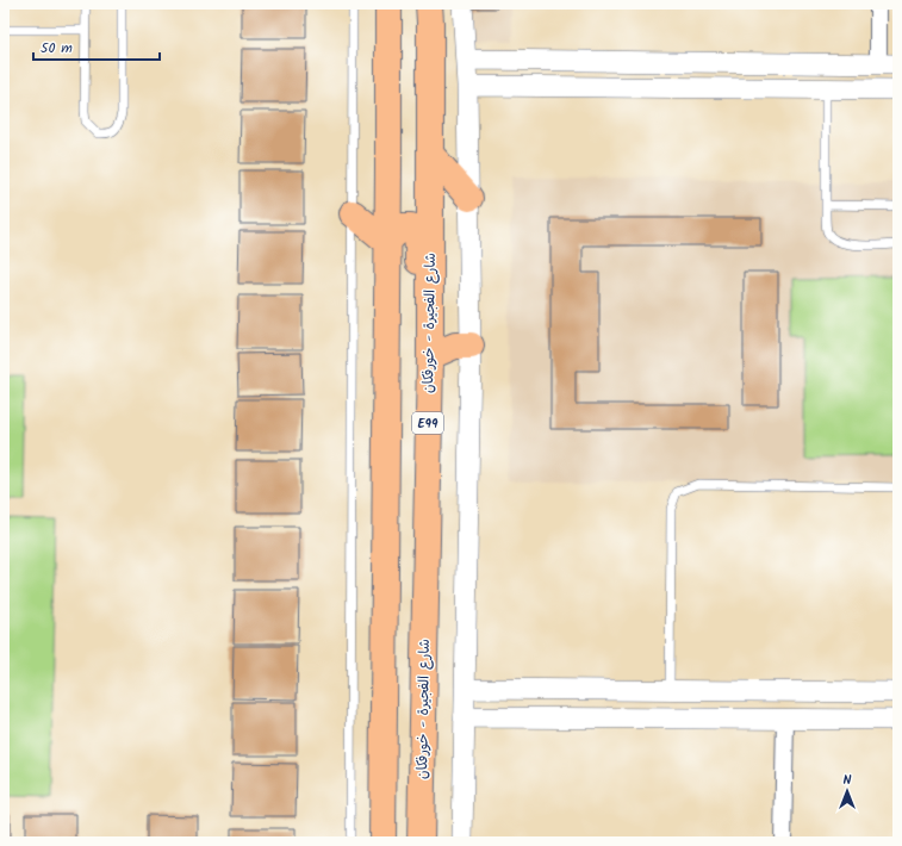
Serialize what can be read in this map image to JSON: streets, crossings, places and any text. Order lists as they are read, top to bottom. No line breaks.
{"streets":{"highway":["شارع الفجيرة - خورفكان","E99"]},"scale_bar":"50 m","north":"top"}
